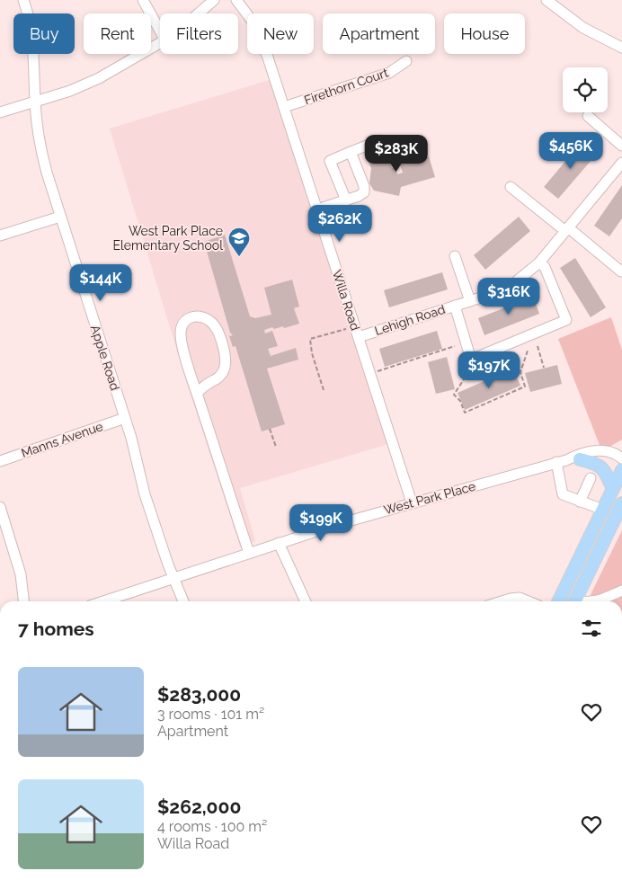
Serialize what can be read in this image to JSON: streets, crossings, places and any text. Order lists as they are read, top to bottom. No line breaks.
{"streets":{"street":["Firethorn Court","Willa Road","Lehigh Road","Apple Road","Manns Avenue","West Park Place"]},"crossings":[["Firethorn Court","Willa Road"],["Willa Road","Lehigh Road"],["Willa Road","West Park Place"],["Apple Road","Manns Avenue"],["Apple Road","West Park Place"]],"places":{"school or university":["West Park Place Elementary School"]},"page":{"chip":["Buy","Rent","Filters","New","Apartment","House"],"price":["$456K","$283K","$262K","$144K","$316K","$197K","$199K"],"heading":"7 homes","list":[{"name":"$283,000","note":"3 rooms · 101 m² · Apartment"},{"name":"$262,000","note":"4 rooms · 100 m² · Willa Road"}]}}
